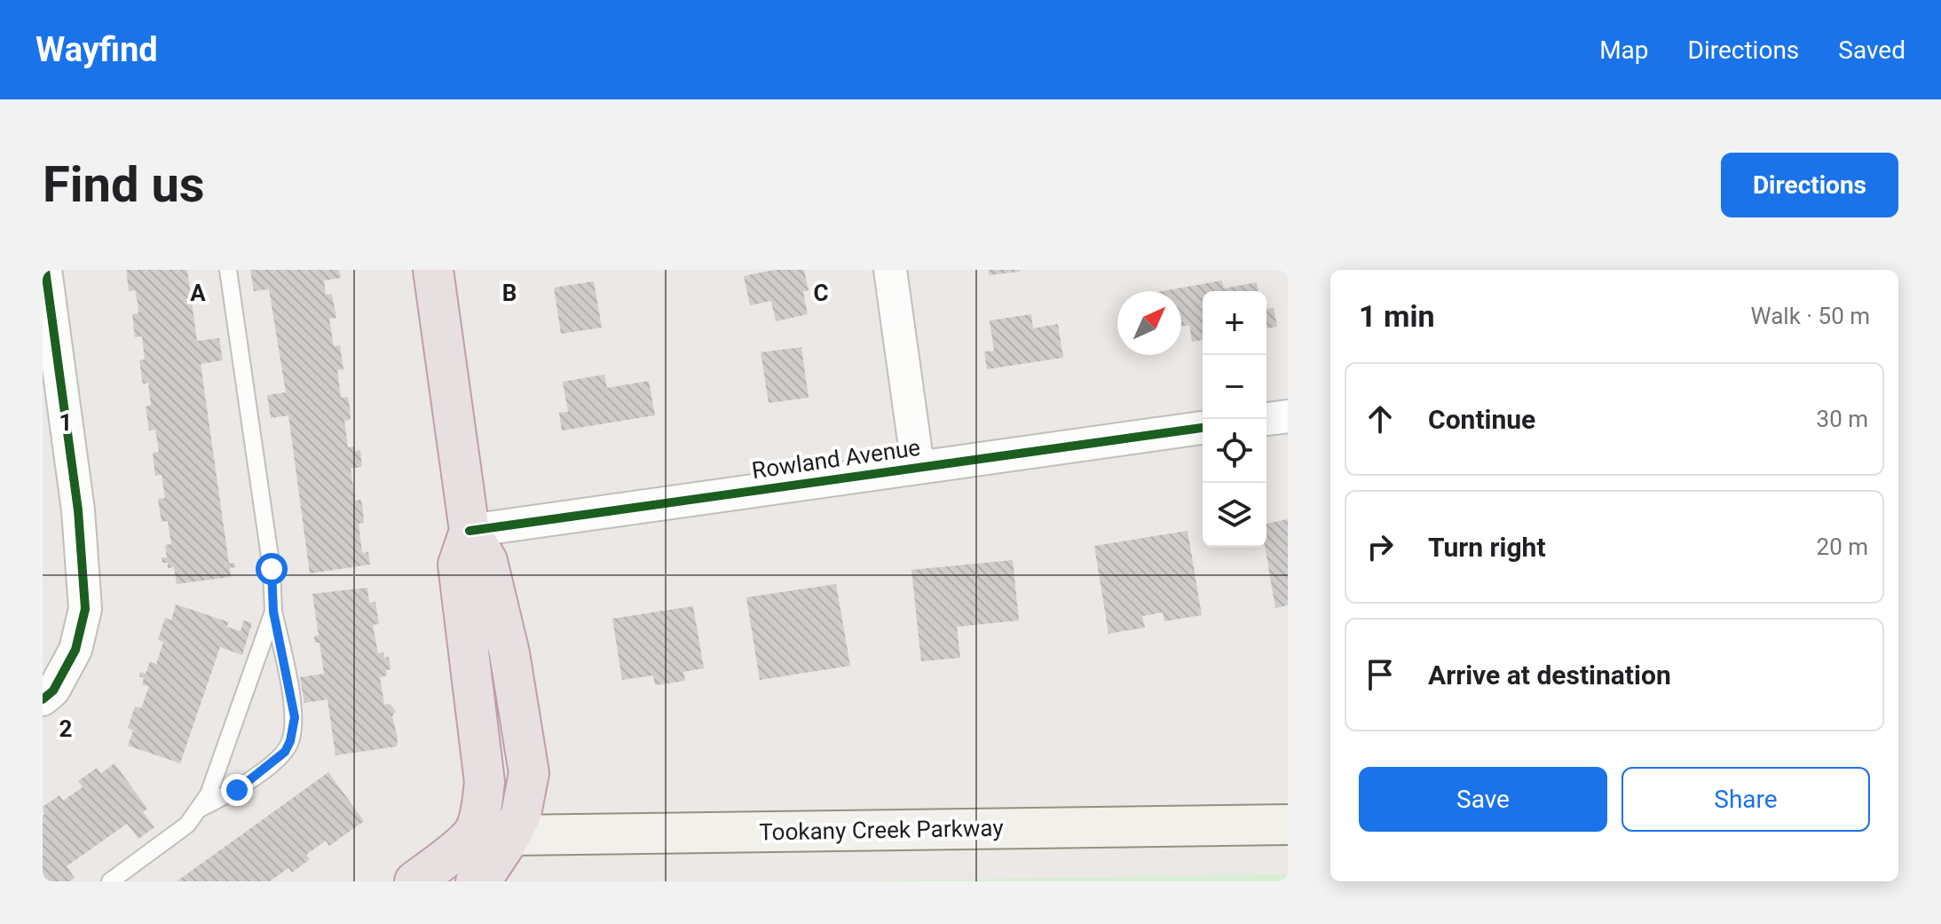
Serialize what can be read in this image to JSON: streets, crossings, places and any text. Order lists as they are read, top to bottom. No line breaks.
{"streets":{"main road":["Tookany Creek Parkway"],"street":["Rowland Avenue"]},"north":"top right","page":{"header":"Wayfind","nav":["Map","Directions","Saved"],"buttons":["Directions",["Save","Share"]],"title":"Find us","heading":["1 min","Walk · 50 m"],"map_buttons":["+","−"],"list":[["Continue","30 m"],["Turn right","20 m"],"Arrive at destination"]},"grid":{"columns":["A","B","C"],"rows":["1","2"]}}
